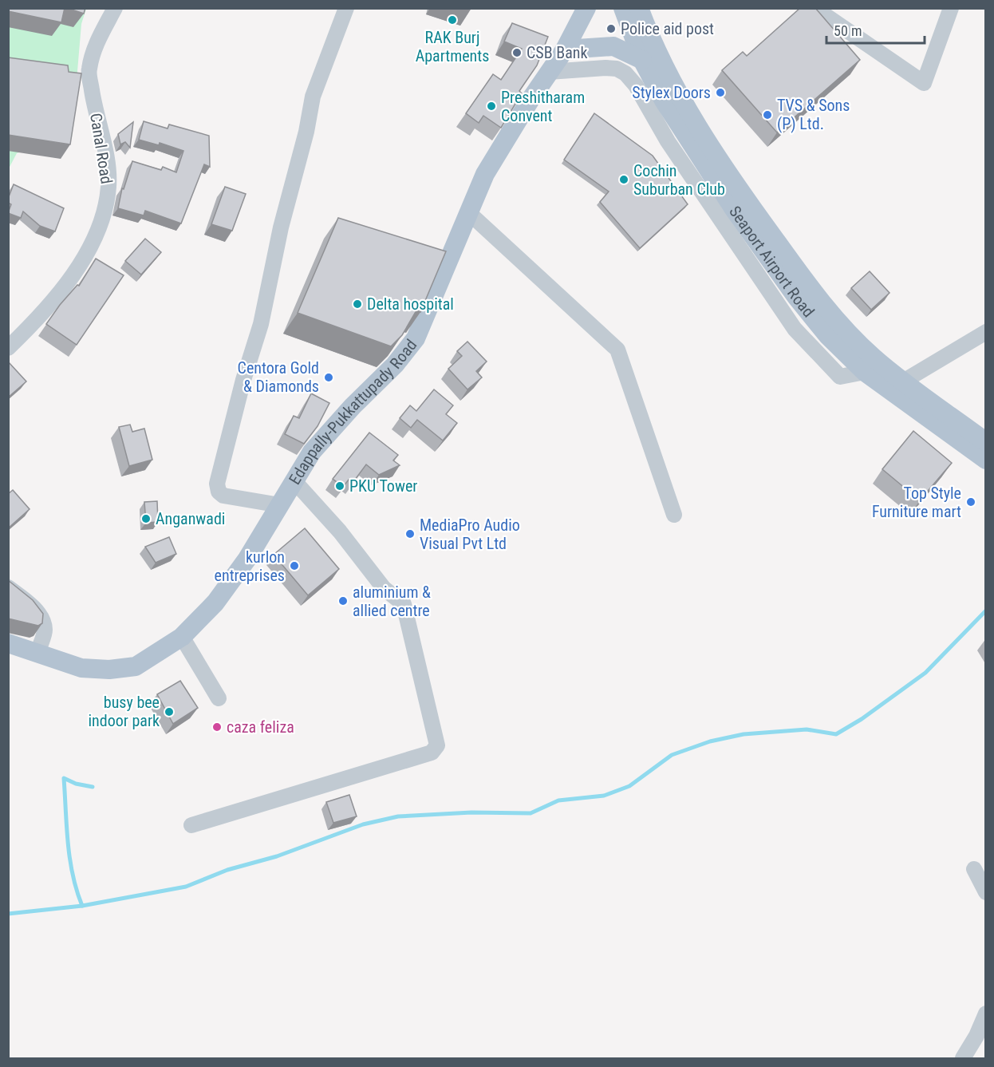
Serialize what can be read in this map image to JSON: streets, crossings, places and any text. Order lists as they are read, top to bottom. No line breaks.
{"streets":{"main road":["Seaport Airport Road","Edappally-Pukkattupady Road"],"street":["Canal Road"]},"places":["RAK Burj Apartments","Police aid post","CSB Bank","Stylex Doors","Preshitharam Convent","TVS & Sons (P) Ltd.","Cochin Suburban Club","Delta hospital","Centora Gold & Diamonds","PKU Tower","Top Style Furniture mart","Anganwadi","MediaPro Audio Visual Pvt Ltd","kurlon entreprises","aluminium & allied centre","busy bee indoor park","caza feliza"],"scale_bar":"50 m"}
